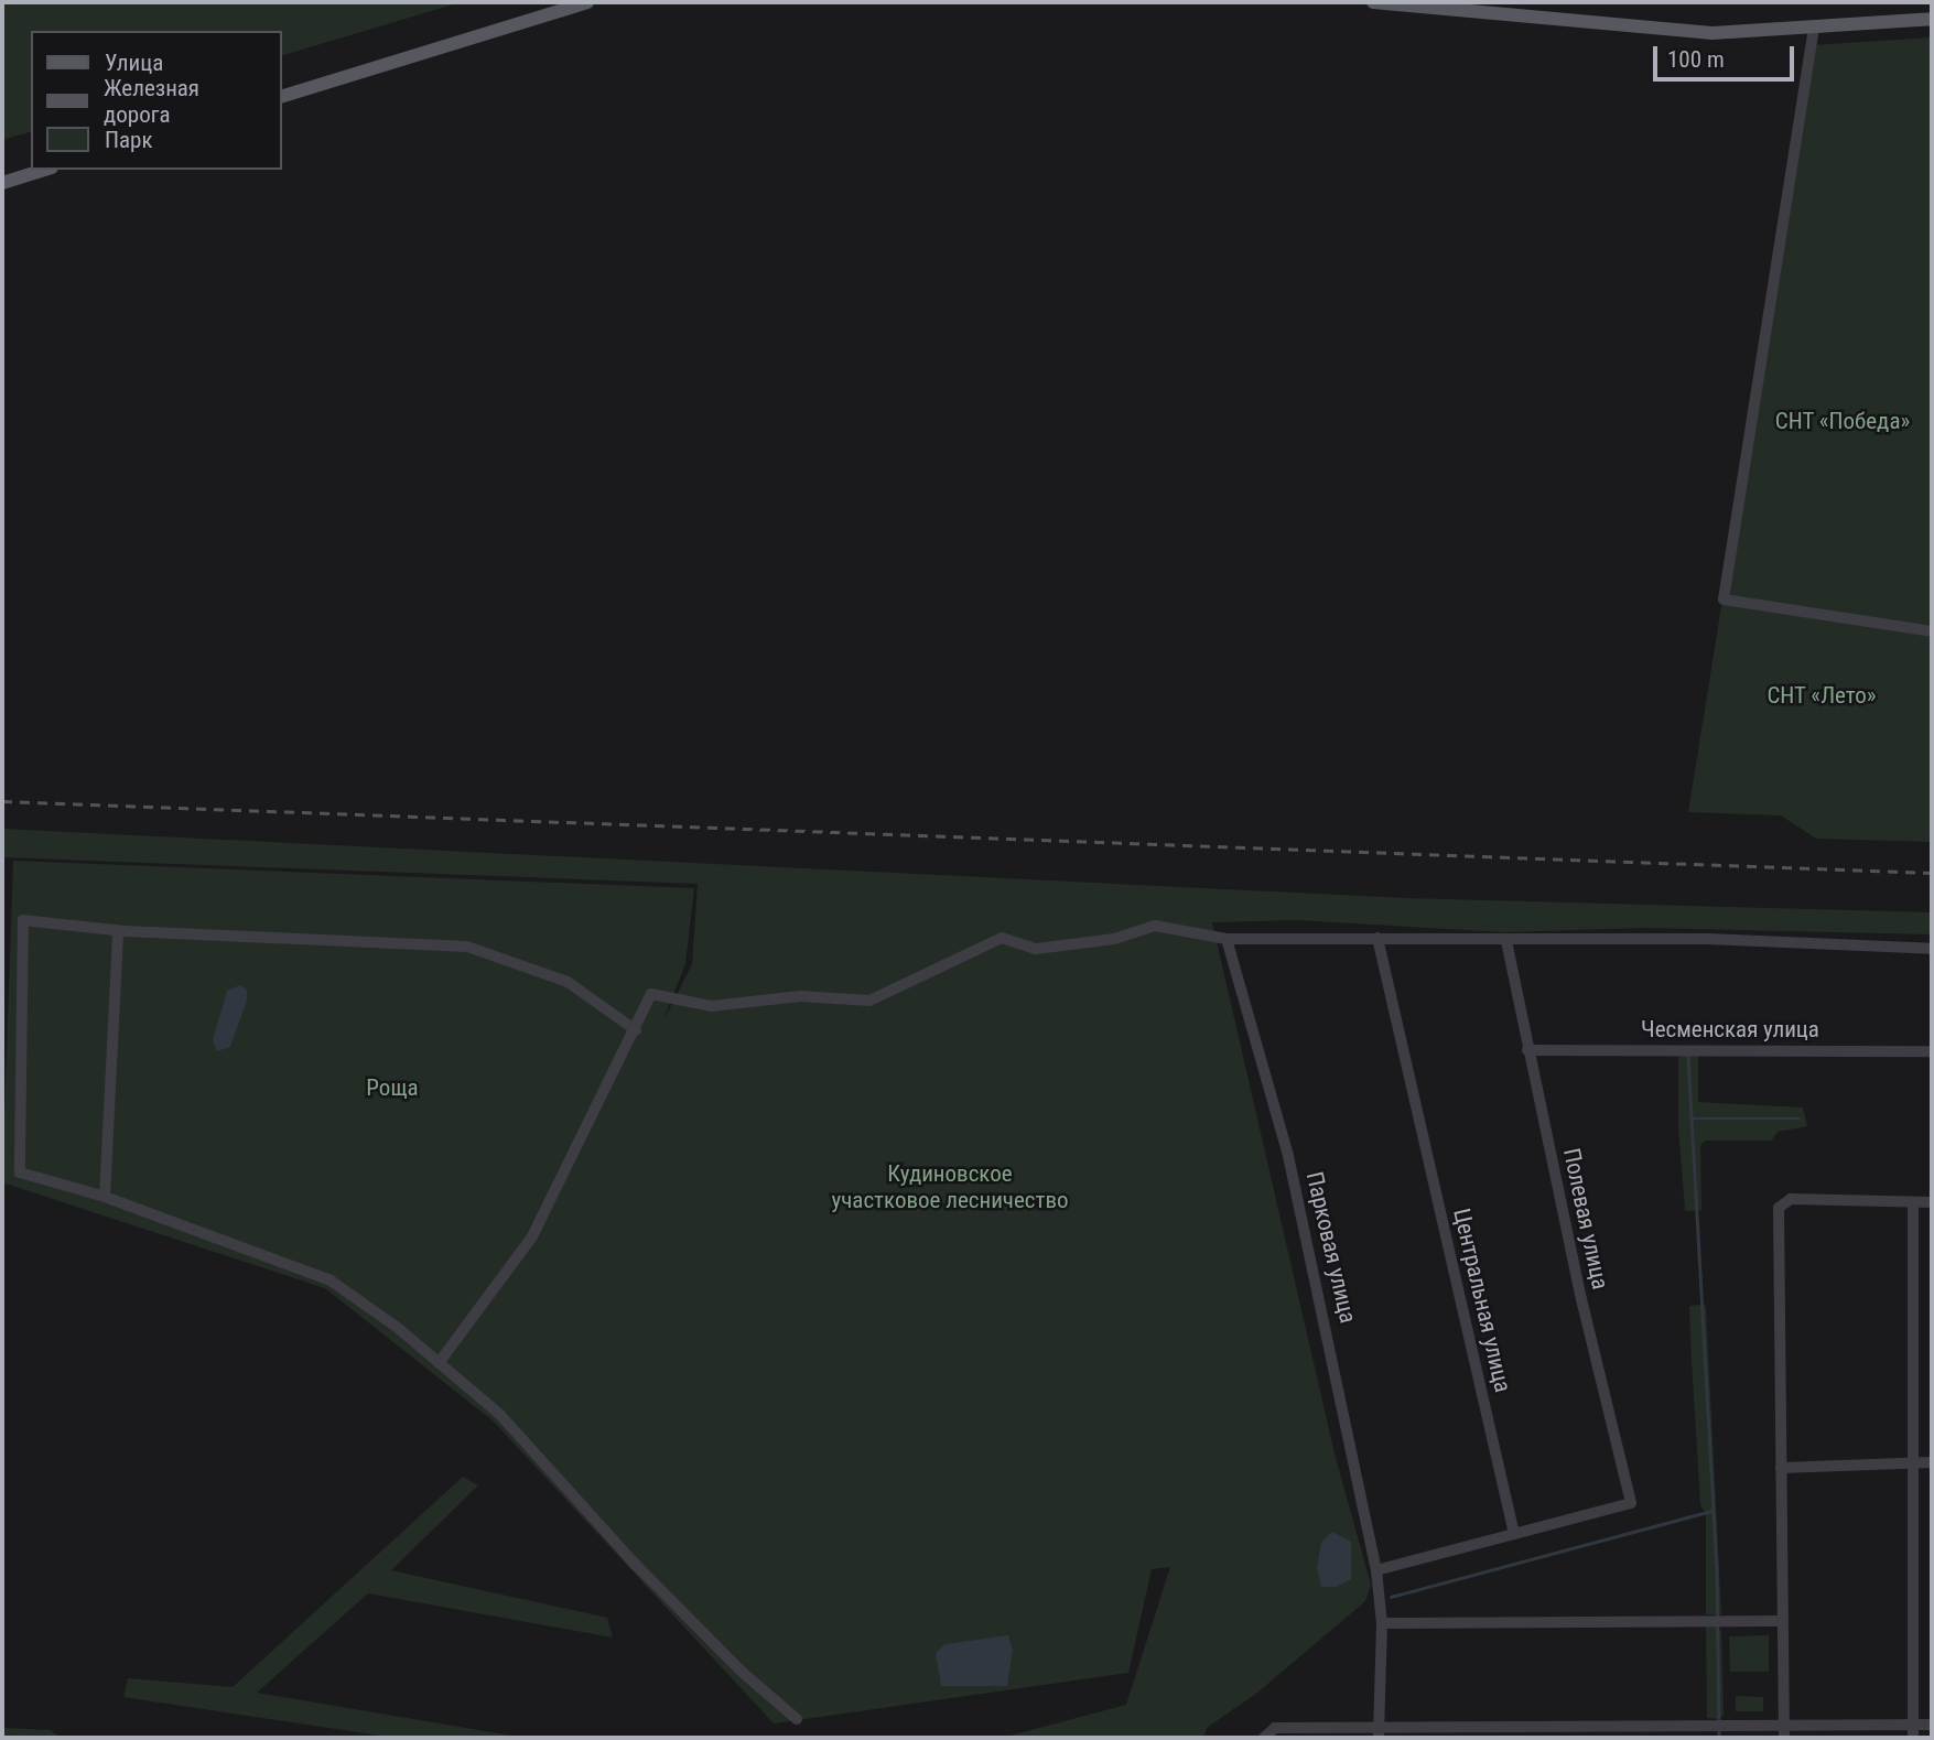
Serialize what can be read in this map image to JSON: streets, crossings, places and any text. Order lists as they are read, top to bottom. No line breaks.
{"streets":{"street":["Чесменская улица","Полевая улица","Парковая улица","Центральная улица"]},"crossings":[["Чесменская улица","Полевая улица"],["Полевая улица","Центральная улица"]],"parks":["СНТ «Победа»","СНТ «Лето»","Роща","Кудиновское участковое лесничество"],"legend":["Улица","Железная дорога","Парк"],"scale_bar":"100 m"}
